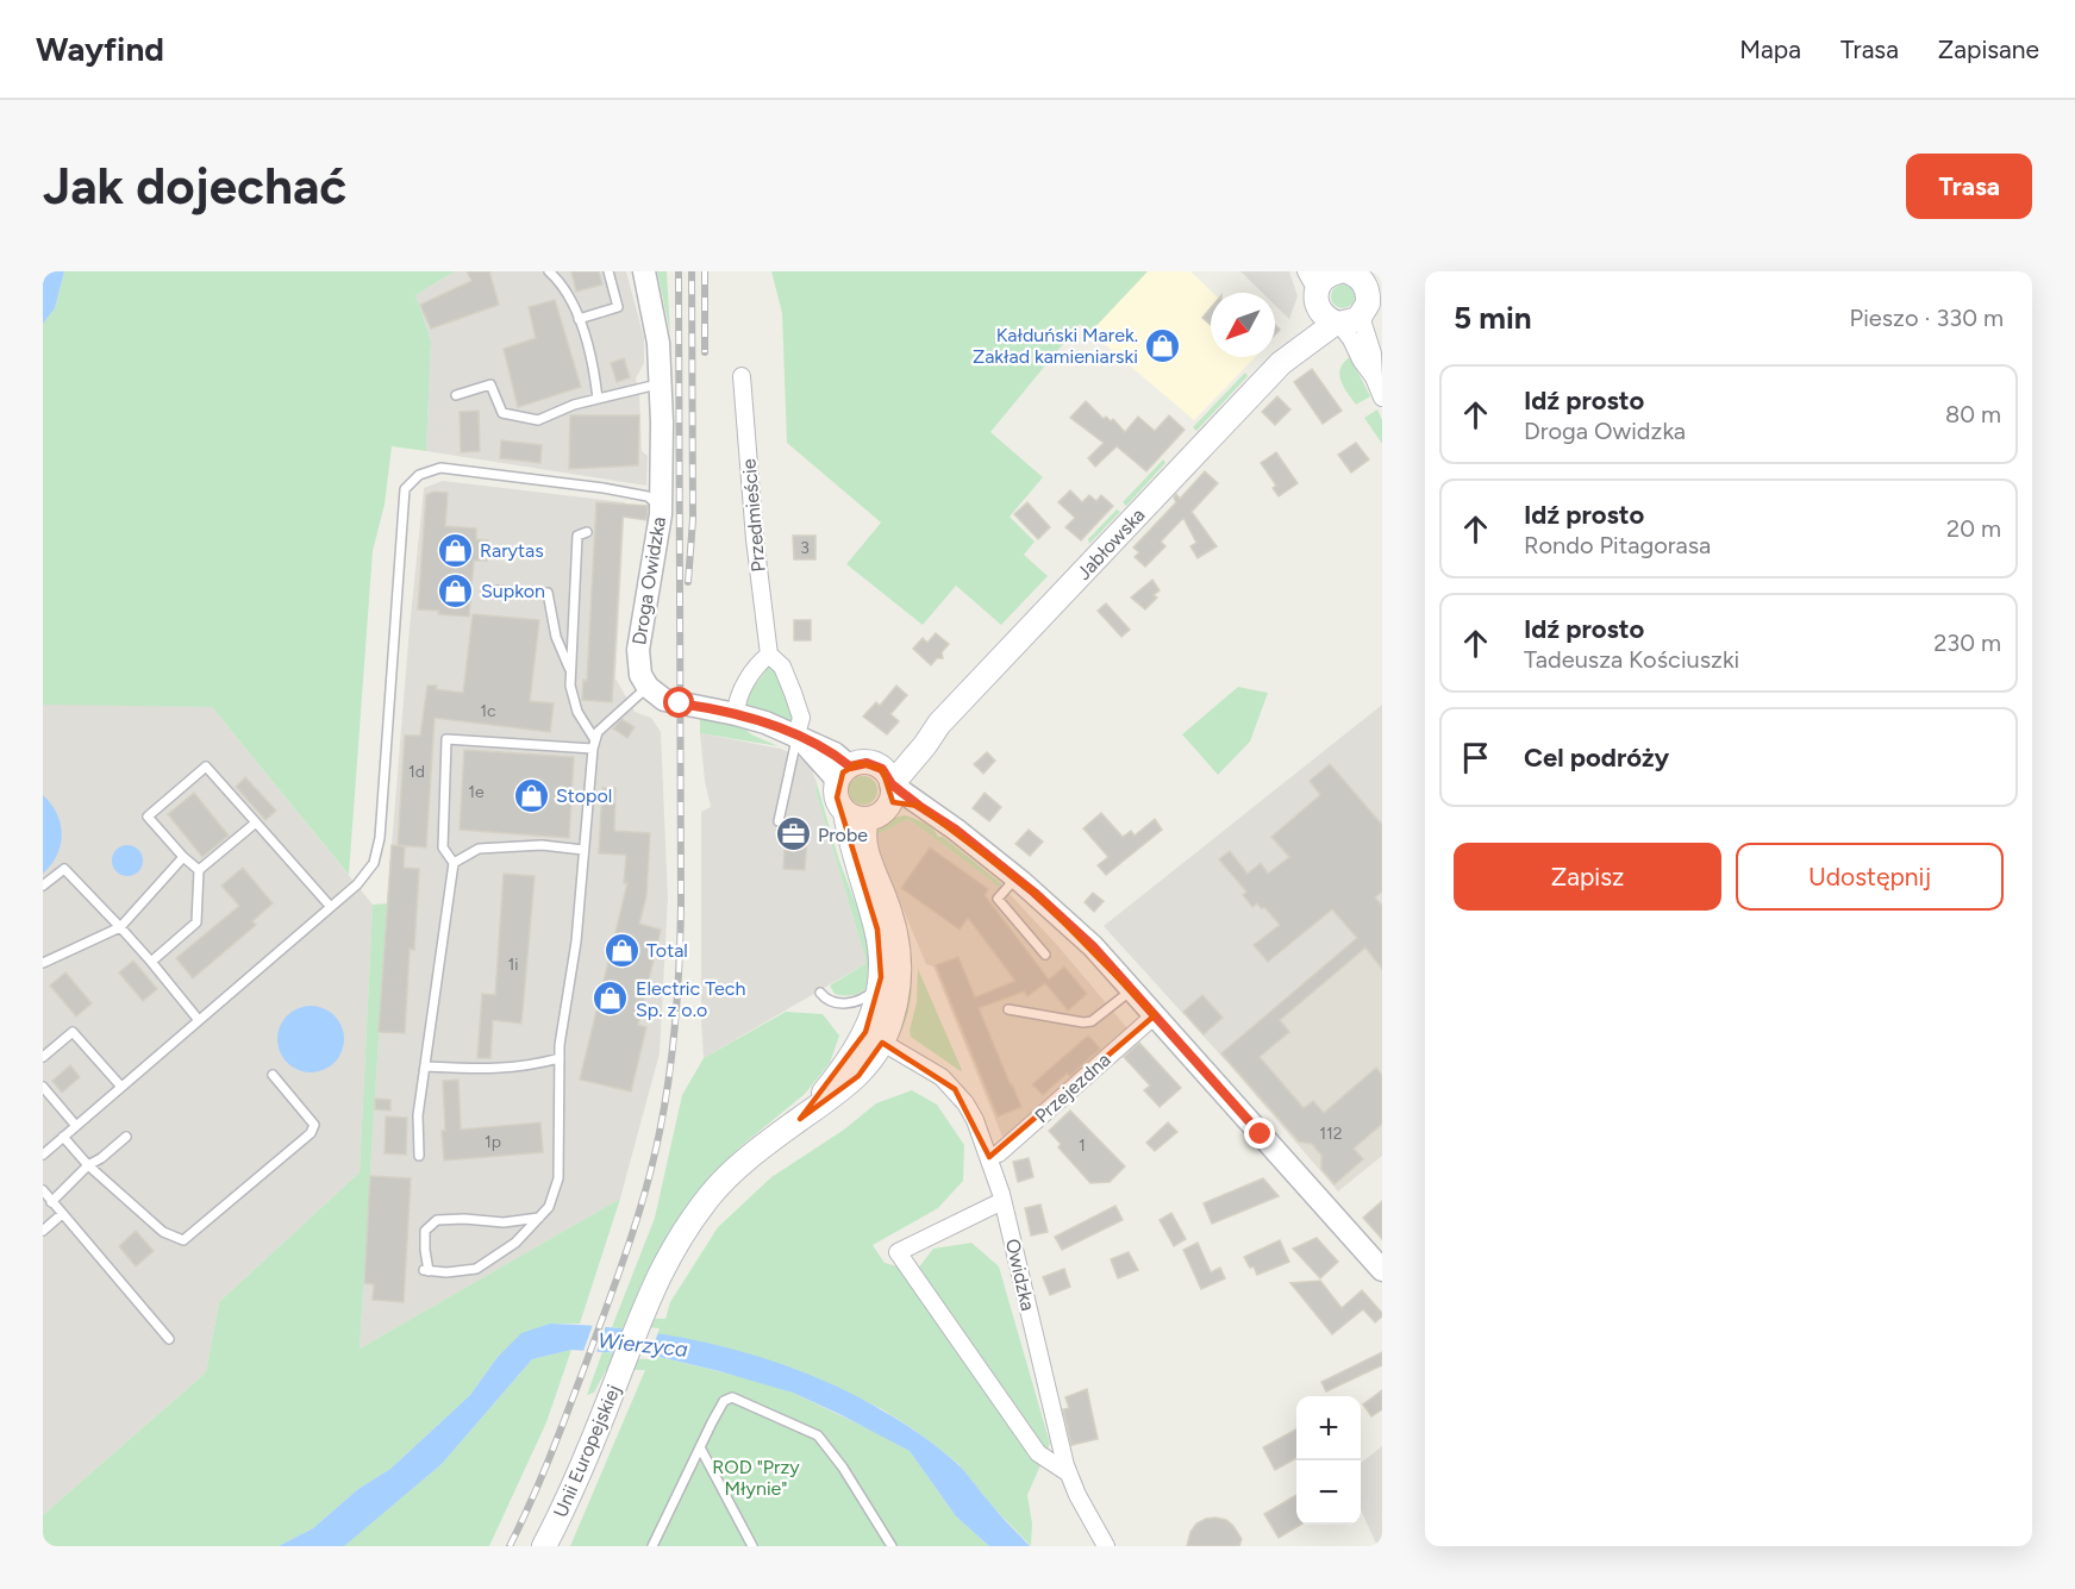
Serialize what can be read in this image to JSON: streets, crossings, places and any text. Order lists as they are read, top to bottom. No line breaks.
{"streets":{"main road":["Jabłowska","Unii Europejskiej"],"street":["Przedmieście","Droga Owidzka","Przejezdna","Owidzka"]},"crossings":[["Jabłowska","Unii Europejskiej"],["Przejezdna","Owidzka"],["Owidzka","Unii Europejskiej"]],"water":["Wierzyca"],"parks":["ROD \"Przy Młynie\""],"places":{"shop":["Kałduński Marek. Zakład kamieniarski","Rarytas","Supkon","Stopol","Total","Electric Tech Sp. z o.o"],"office":["Probe"]},"house_numbers":["3","1c","1d","1e","1i","112","1p","1"],"north":"bottom left","page":{"header":"Wayfind","nav":["Mapa","Trasa","Zapisane"],"buttons":["Trasa",["Zapisz","Udostępnij"]],"title":"Jak dojechać","heading":["5 min","Pieszo · 330 m"],"list":[["Idź prosto","Droga Owidzka","80 m"],["Idź prosto","Rondo Pitagorasa","20 m"],["Idź prosto","Tadeusza Kościuszki","230 m"],"Cel podróży"],"map_buttons":["+","−"]}}
